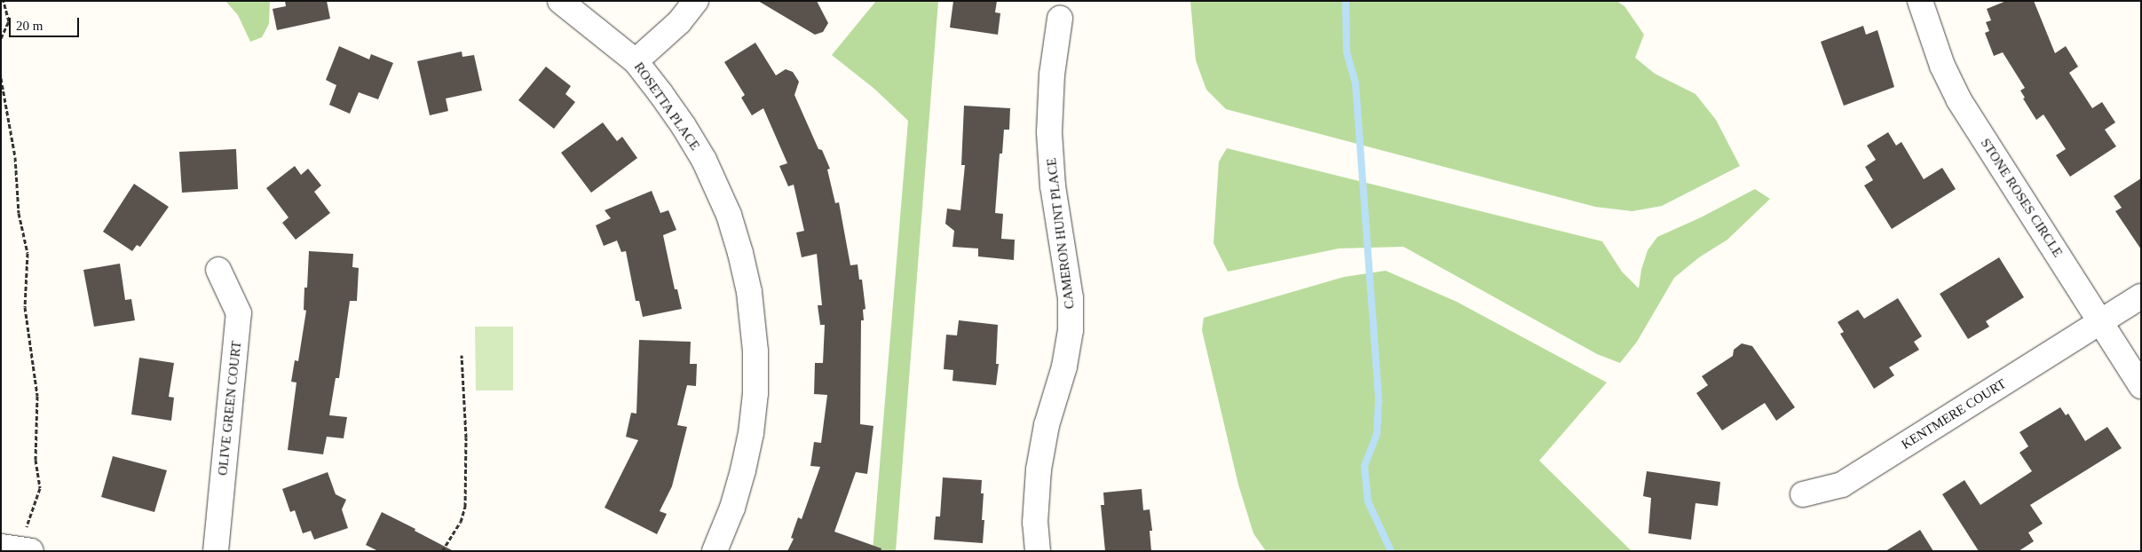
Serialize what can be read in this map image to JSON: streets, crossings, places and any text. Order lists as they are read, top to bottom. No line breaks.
{"streets":{"street":["ROSETTA PLACE","STONE ROSES CIRCLE","CAMERON HUNT PLACE","OLIVE GREEN COURT","KENTMERE COURT"]},"crossings":[["STONE ROSES CIRCLE","KENTMERE COURT"]],"scale_bar":"20 m"}
